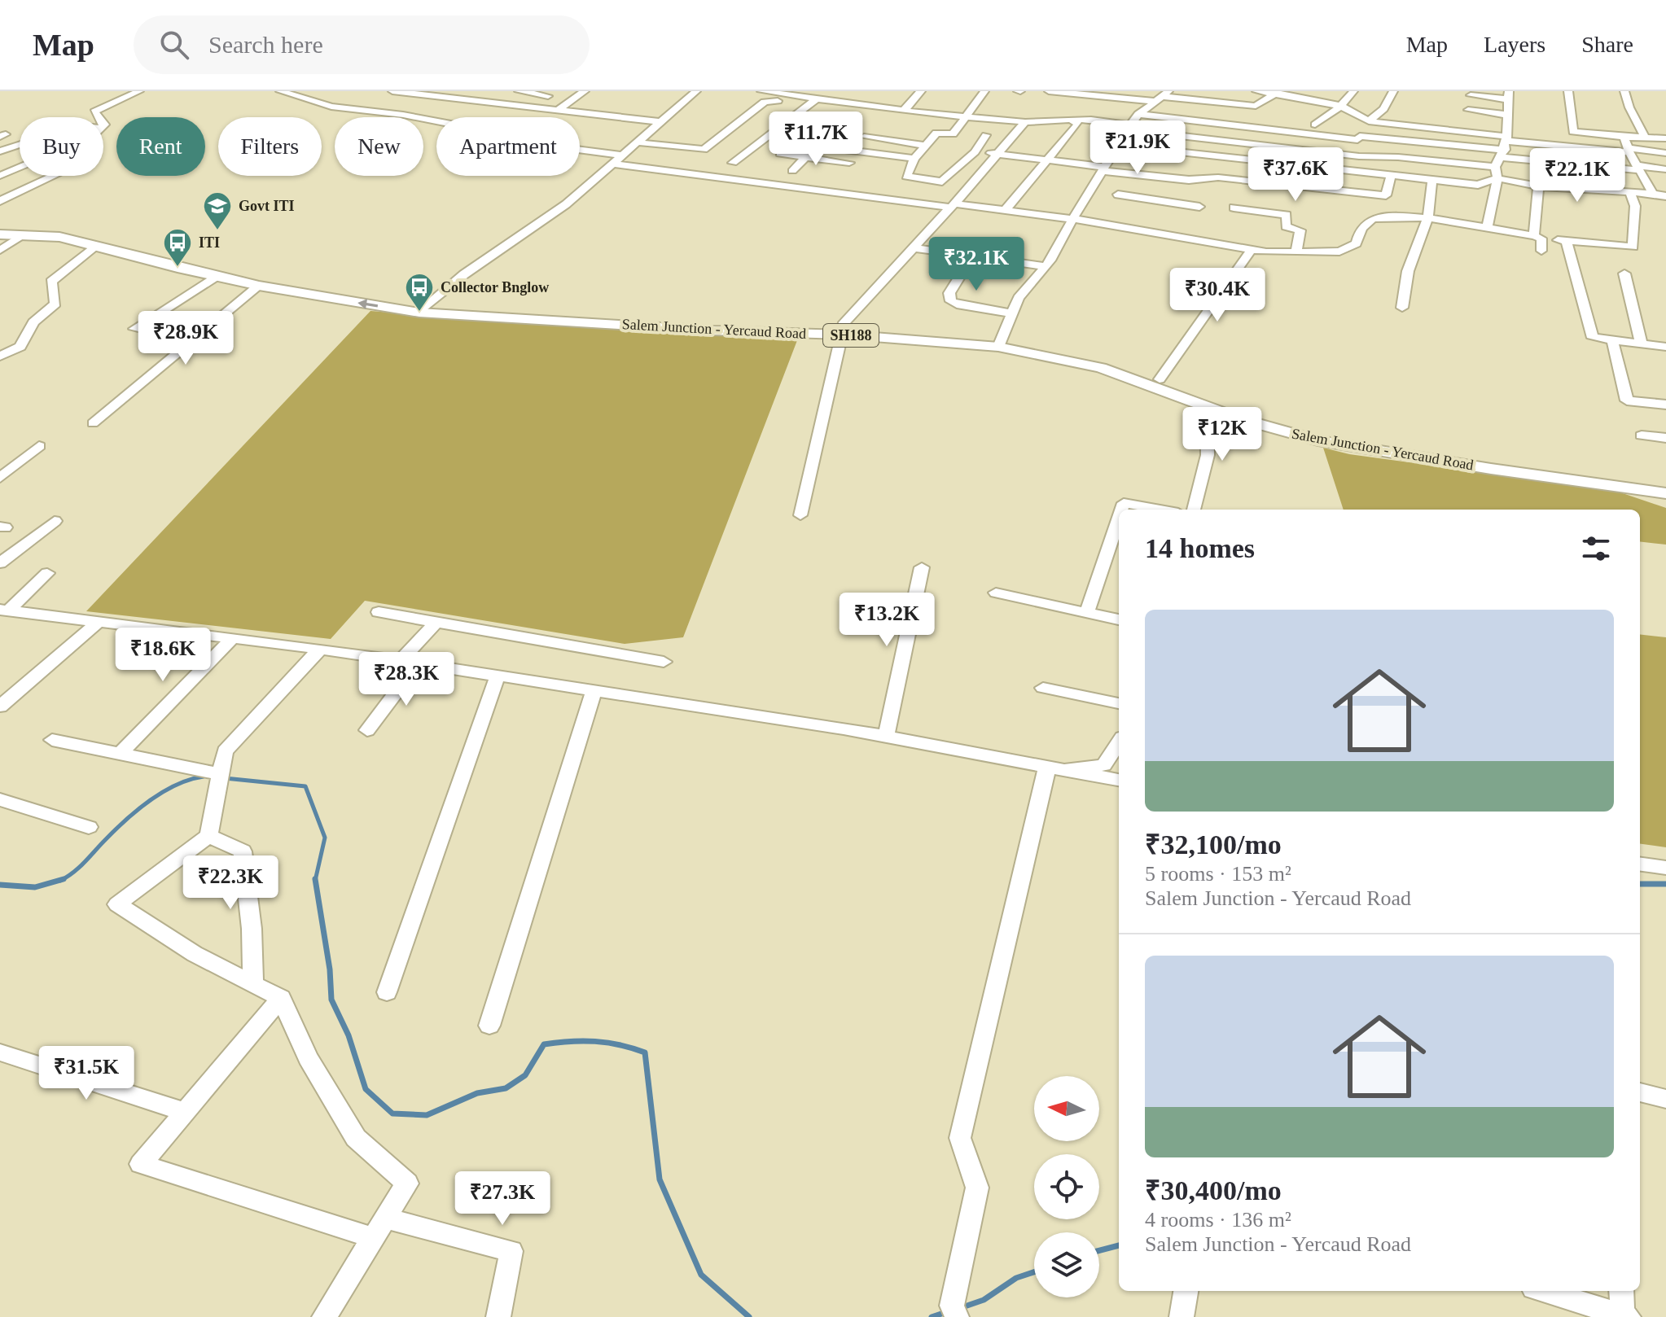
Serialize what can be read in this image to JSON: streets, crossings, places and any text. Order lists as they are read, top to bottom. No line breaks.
{"streets":{"main road":["Salem Junction - Yercaud Road","SH188"]},"crossings":[["Salem Junction - Yercaud Road","SH188"]],"places":{"school or university":["Govt ITI"],"bus stop":["ITI","Collector Bnglow"]},"north":"left","page":{"header":"Map","search":"Search here","nav":["Map","Layers","Share"],"price":["₹11.7K","₹21.9K","₹37.6K","₹22.1K","₹32.1K","₹30.4K","₹28.9K","₹12K","₹13.2K","₹18.6K","₹28.3K","₹22.3K","₹31.5K","₹27.3K"],"chip":["Buy","Rent","Filters","New","Apartment"],"heading":"14 homes","list":[{"name":"₹32,100/mo","note":"5 rooms · 153 m² · Salem Junction - Yercaud Road"},{"name":"₹30,400/mo","note":"4 rooms · 136 m² · Salem Junction - Yercaud Road"}]}}
